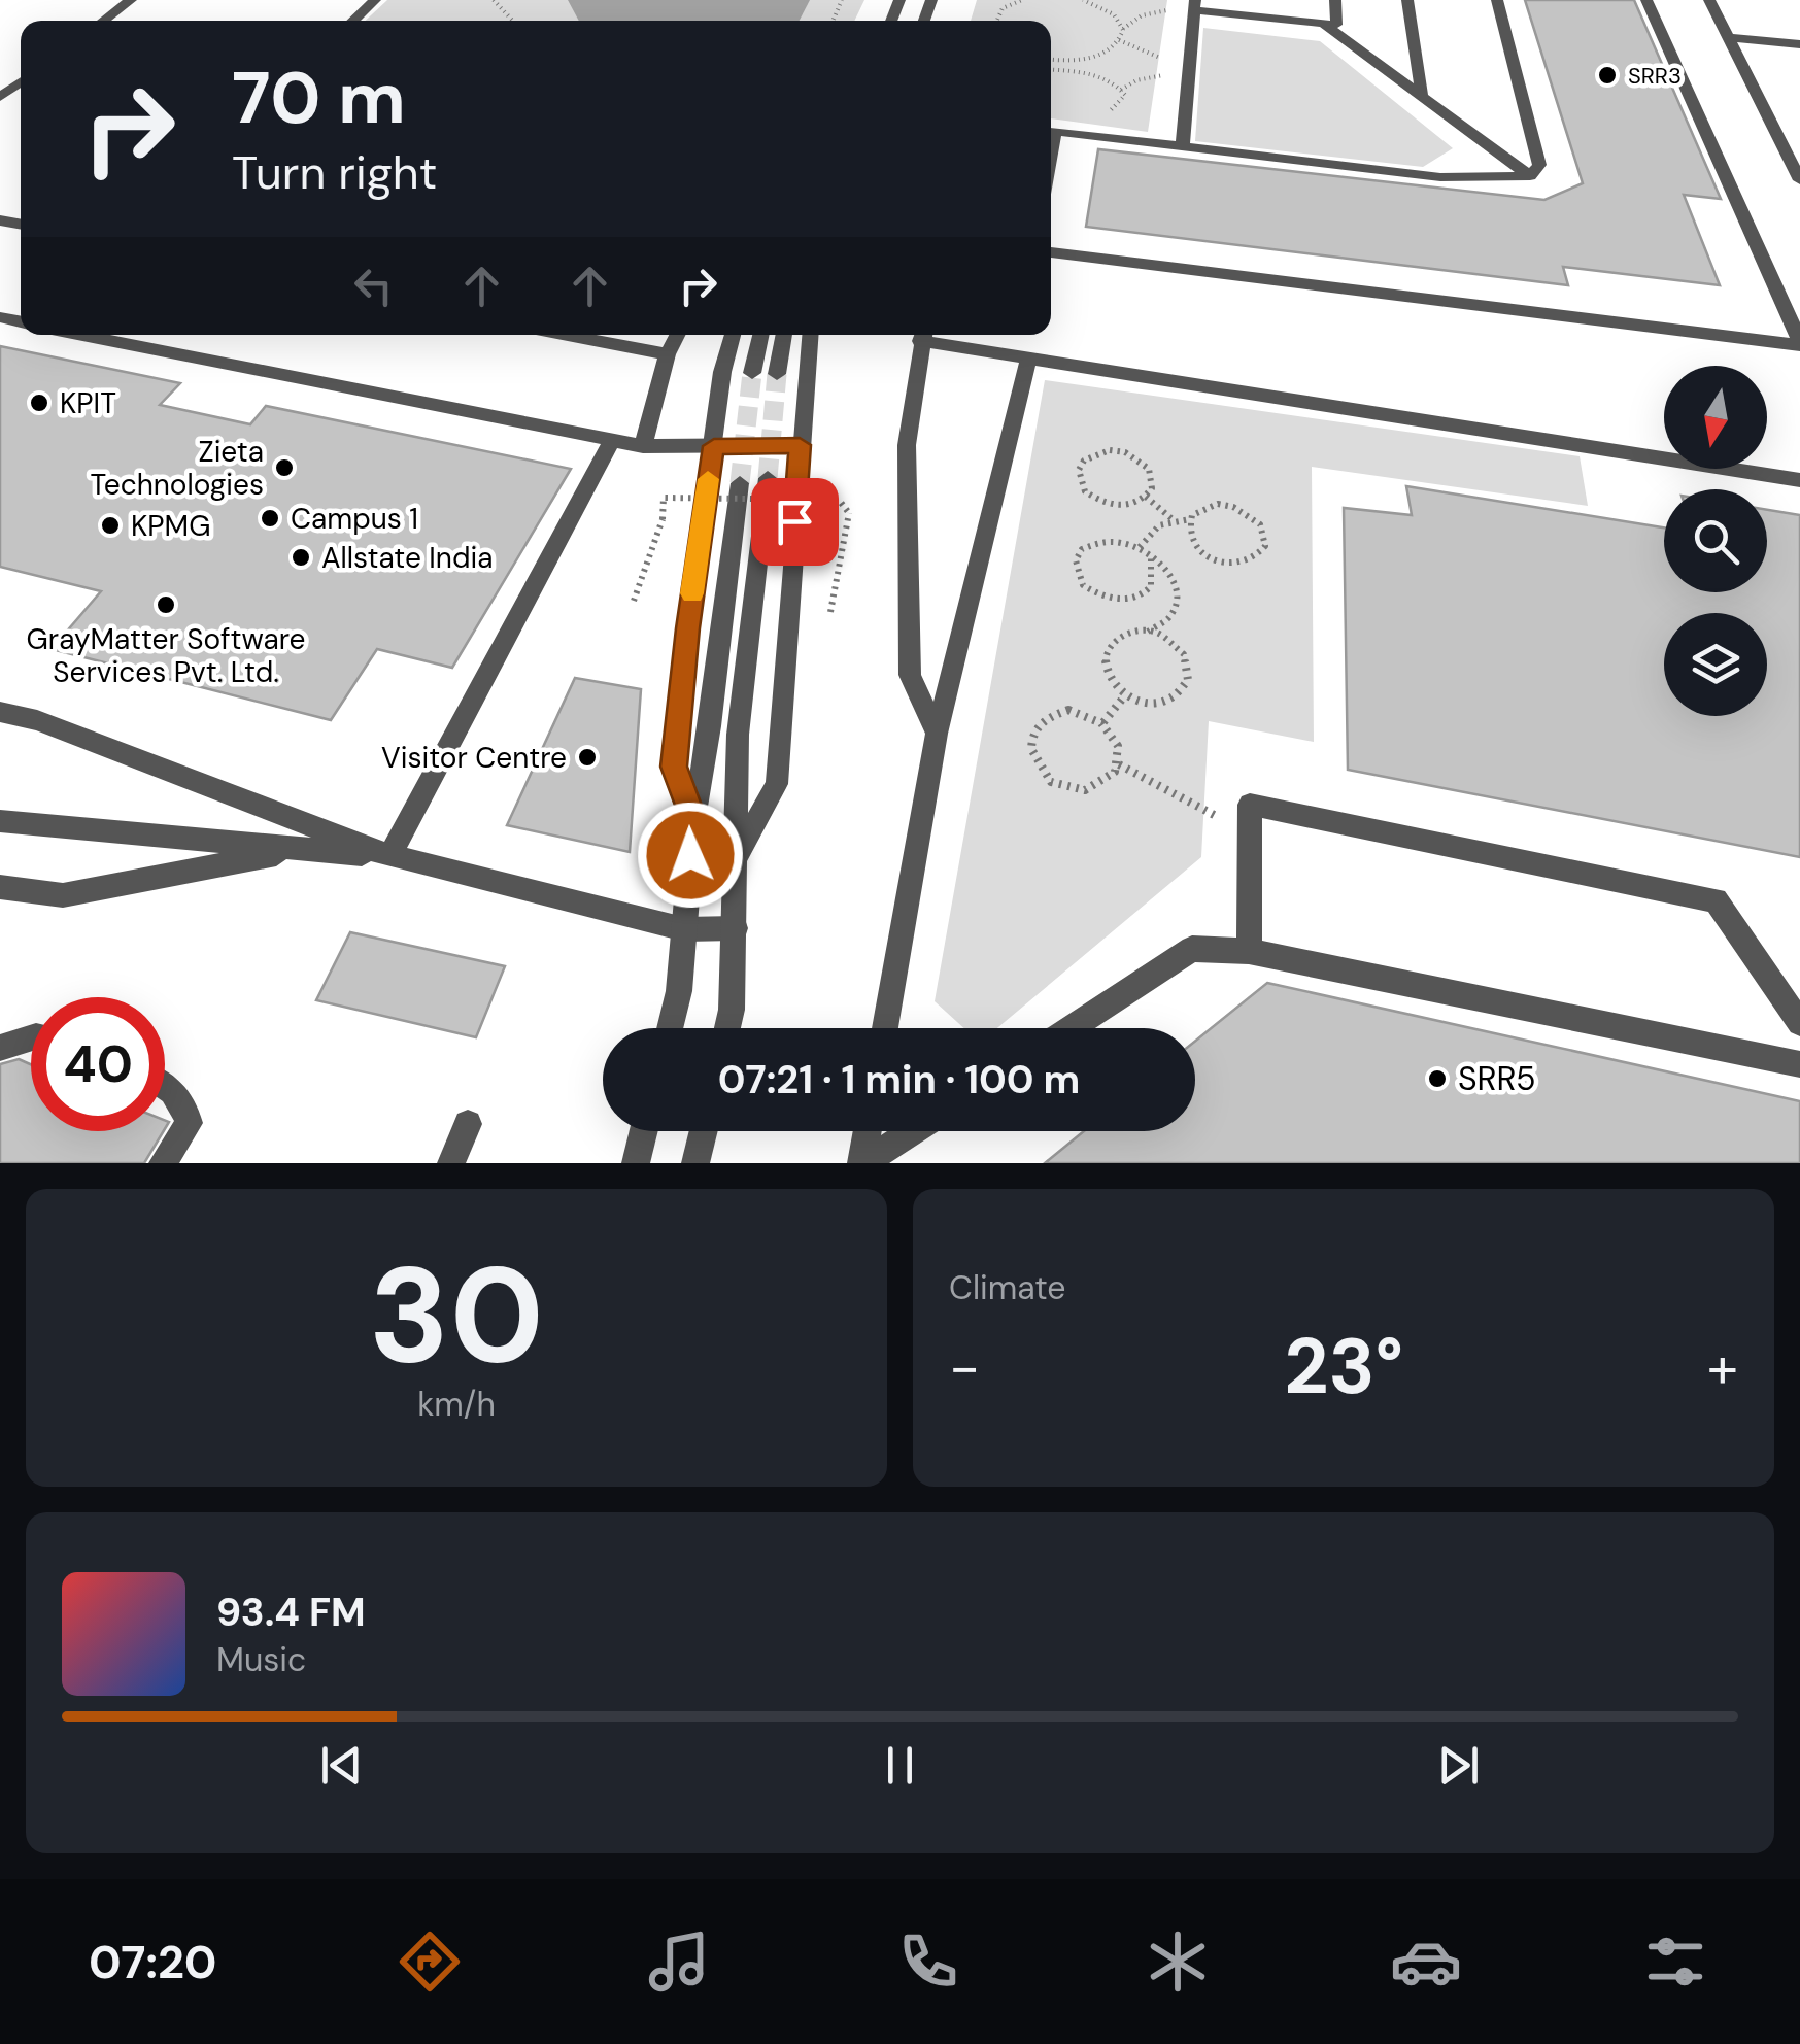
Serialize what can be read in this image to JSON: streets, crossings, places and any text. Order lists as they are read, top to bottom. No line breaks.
{"places":["SRR3","KPIT","Zieta Technologies","Campus 1","KPMG","Allstate India","GrayMatter Software Services Pvt. Ltd.","Visitor Centre","SRR5"],"north":"bottom","page":{"turn":["70 m","Turn right"],"limit":"40","trip":"07:21 · 1 min · 100 m","tile":[["30","km/h"],"Climate"],"heat":["−","23°","+"],"song":["93.4 FM","Music"],"tabs":"07:20"}}
